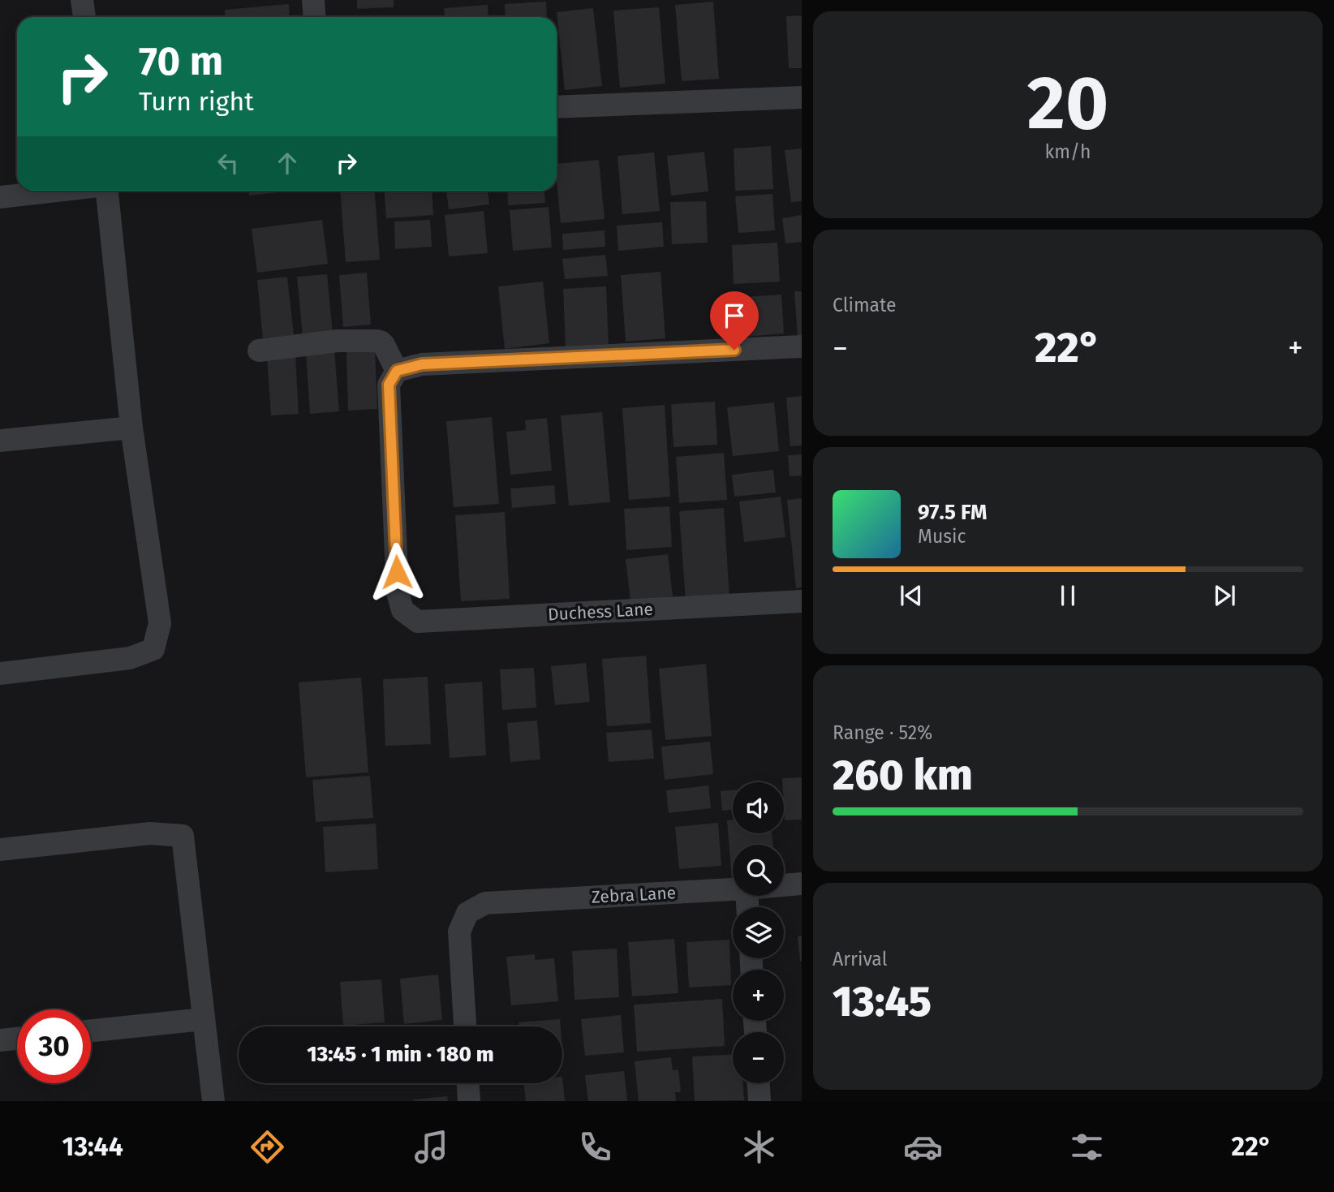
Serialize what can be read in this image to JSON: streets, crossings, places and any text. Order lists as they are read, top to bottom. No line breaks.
{"streets":{"street":["Duchess Lane","Zebra Lane"]},"page":{"tile":[["20","km/h"],"Climate",["Range · 52%","260 km"],["Arrival","13:45"]],"turn":["70 m","Turn right"],"heat":["−","22°","+"],"song":["97.5 FM","Music"],"map_buttons":["+","−"],"limit":"30","trip":"13:45 · 1 min · 180 m","tabs":["13:44","22°"]}}
